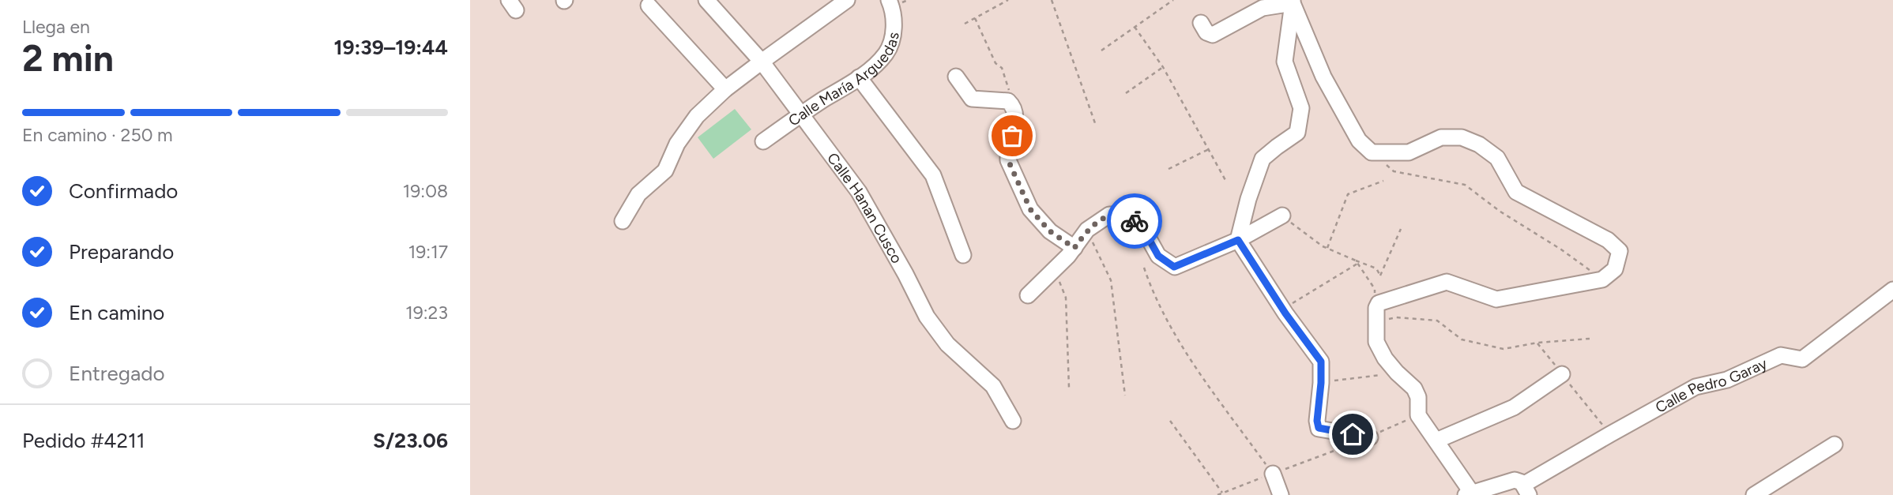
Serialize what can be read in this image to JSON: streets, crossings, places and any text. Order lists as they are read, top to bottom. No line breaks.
{"streets":{"street":["Calle María Arguedas","Calle Hanan Cusco","Calle Pedro Garay"]},"crossings":[["Calle María Arguedas","Calle Hanan Cusco"]],"page":{"heading":["2 min","Llega en","19:39–19:44"],"panel":["Pedido #4211","S/23.06"],"bar":"En camino · 250 m","list":[["Confirmado","19:08"],["Preparando","19:17"],["En camino","19:23"],"Entregado"]}}
